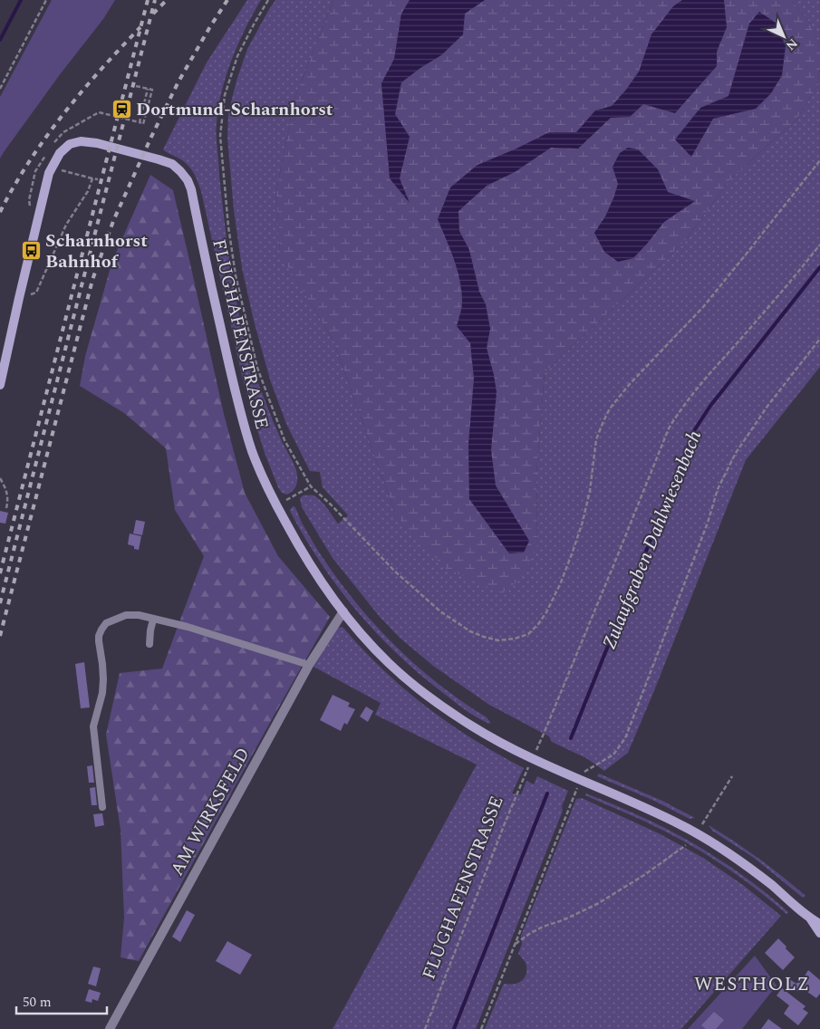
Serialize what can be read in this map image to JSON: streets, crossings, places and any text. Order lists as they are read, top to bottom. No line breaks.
{"streets":{"main road":["FLUGHAFENSTRASSE"],"street":["AM WIRKSFELD"]},"crossings":[["FLUGHAFENSTRASSE","AM WIRKSFELD"]],"districts":["WESTHOLZ"],"water":["Zulaufgraben Dahlwiesenbach"],"places":{"station":["Dortmund-Scharnhorst"],"bus stop":["Scharnhorst Bahnhof"]},"scale_bar":"50 m","north":"bottom right"}
